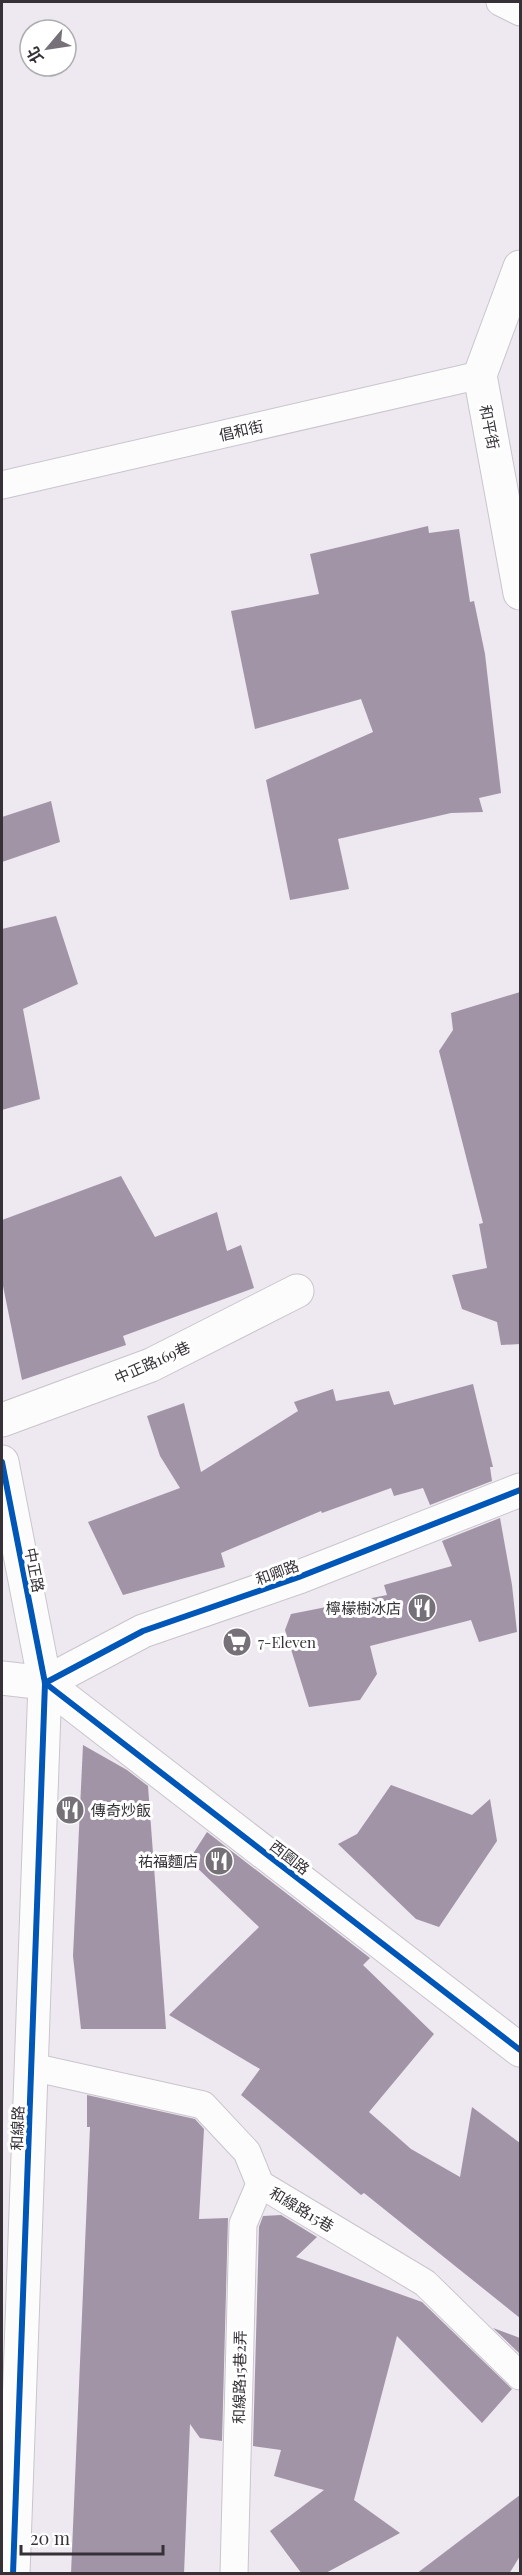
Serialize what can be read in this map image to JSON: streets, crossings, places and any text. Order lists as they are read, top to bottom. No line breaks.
{"streets":{"street":["和平街","中正路169巷","中正路","和卿路","西園路","和線路"],"lane":["倡和街","和線路15巷","和線路15巷2弄"]},"crossings":[["和平街","倡和街"],["中正路","和卿路"],["中正路","西園路"],["中正路","和線路"],["和卿路","西園路"],["和卿路","和線路"],["西園路","和線路"],["和線路","和線路15巷"],["和線路15巷","和線路15巷2弄"]],"places":{"restaurant":["檸檬樹冰店","傳奇炒飯","祐福麵店"],"supermarket":["7-Eleven"]},"scale_bar":"20 m","north":"bottom left"}
